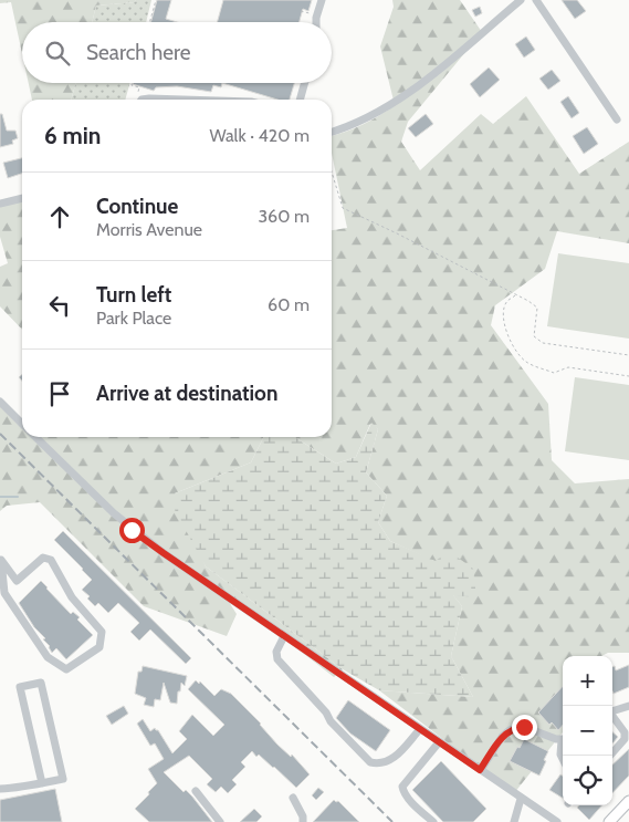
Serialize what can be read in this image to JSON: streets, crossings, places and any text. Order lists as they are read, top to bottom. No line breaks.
{"page":{"search":"Search here","heading":["6 min","Walk · 420 m"],"list":[["Continue","Morris Avenue","360 m"],["Turn left","Park Place","60 m"],"Arrive at destination"],"map_buttons":["+","−"]}}
